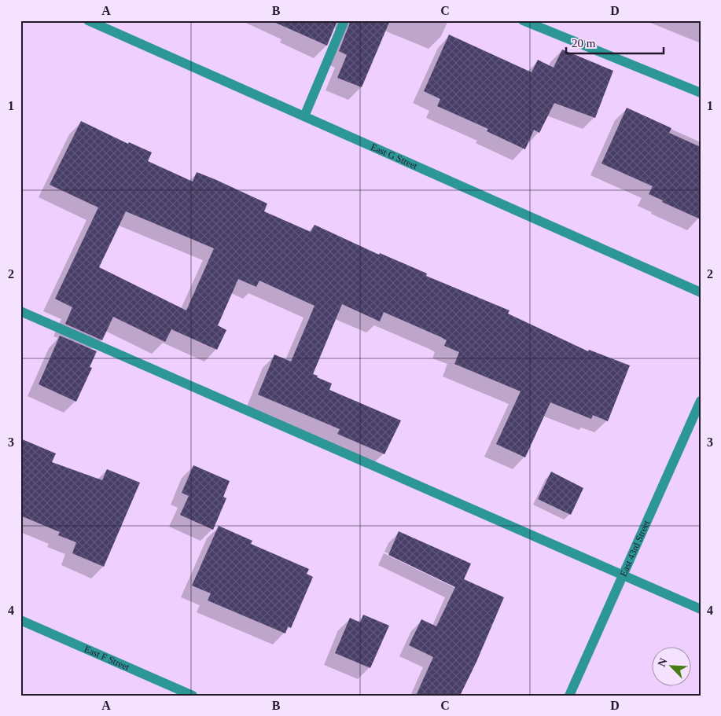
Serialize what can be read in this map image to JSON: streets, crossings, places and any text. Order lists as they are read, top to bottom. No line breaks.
{"streets":{"street":["East G Street","East 43rd Street","East F Street"]},"scale_bar":"20 m","north":"top left","grid":{"columns":["A","B","C","D"],"rows":["1","2","3","4"]}}
